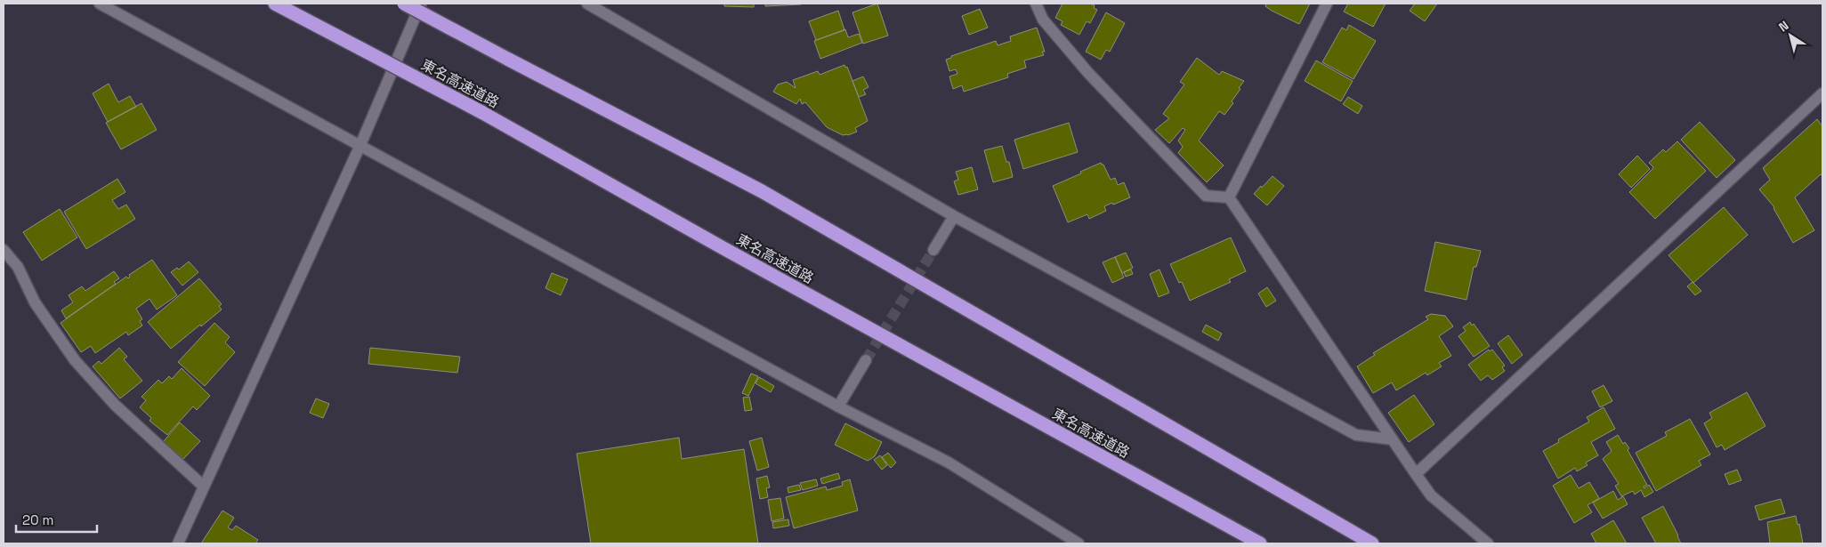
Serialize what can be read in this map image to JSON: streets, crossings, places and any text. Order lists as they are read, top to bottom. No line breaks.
{"streets":{"highway":["東名高速道路"]},"scale_bar":"20 m","north":"top left"}
